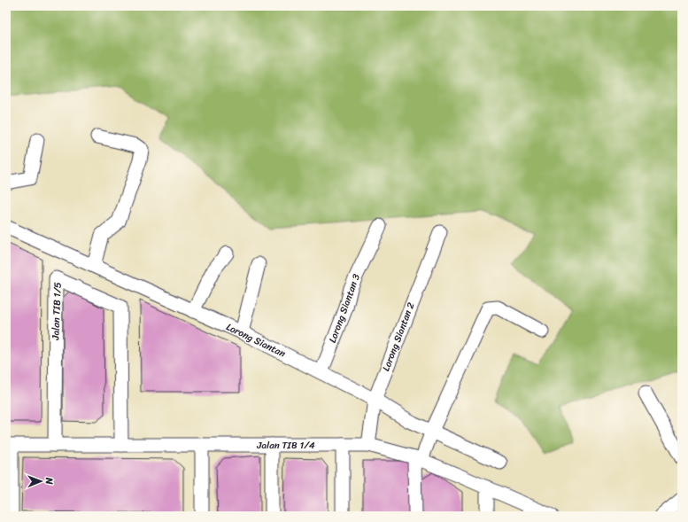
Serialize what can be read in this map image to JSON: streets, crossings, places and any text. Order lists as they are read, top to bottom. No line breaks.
{"streets":{"street":["Lorong Siantan 3","Jalan TIB 1/5","Lorong Siantan 2","Lorong Siantan","Jalan TIB 1/4"]},"crossings":[["Lorong Siantan 3","Lorong Siantan"],["Jalan TIB 1/5","Jalan TIB 1/4"],["Lorong Siantan 2","Lorong Siantan"],["Lorong Siantan 2","Jalan TIB 1/4"]],"north":"right"}
